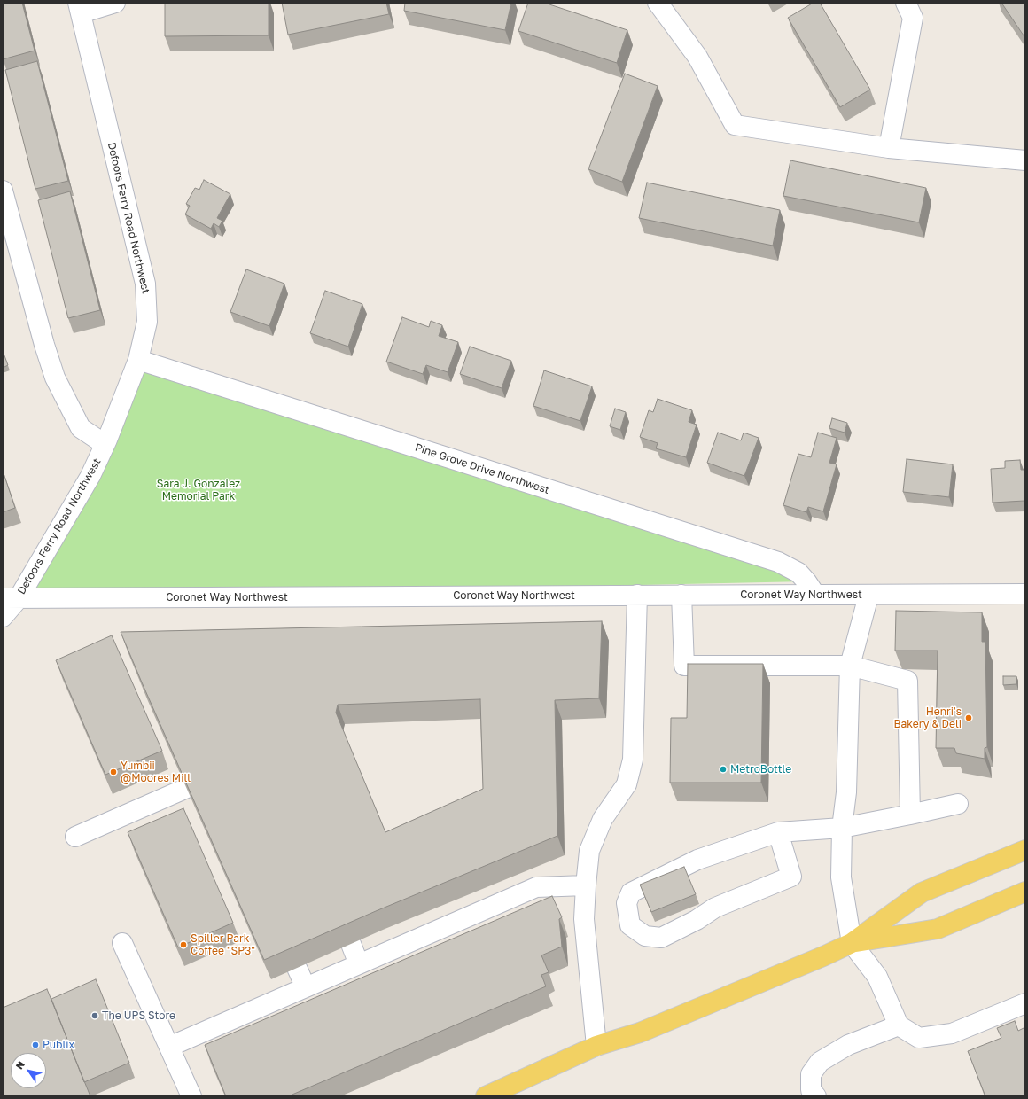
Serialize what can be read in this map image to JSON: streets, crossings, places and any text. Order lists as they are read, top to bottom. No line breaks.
{"streets":{"street":["Defoors Ferry Road Northwest","Pine Grove Drive Northwest","Coronet Way Northwest"]},"crossings":[["Defoors Ferry Road Northwest","Pine Grove Drive Northwest"],["Defoors Ferry Road Northwest","Coronet Way Northwest"],["Pine Grove Drive Northwest","Coronet Way Northwest"]],"parks":["Sara J. Gonzalez Memorial Park"],"places":["Henri's Bakery & Deli","MetroBottle","Yumbii @Moores Mill","Spiller Park Coffee \"SP3\"","The UPS Store","Publix"],"north":"top left"}
